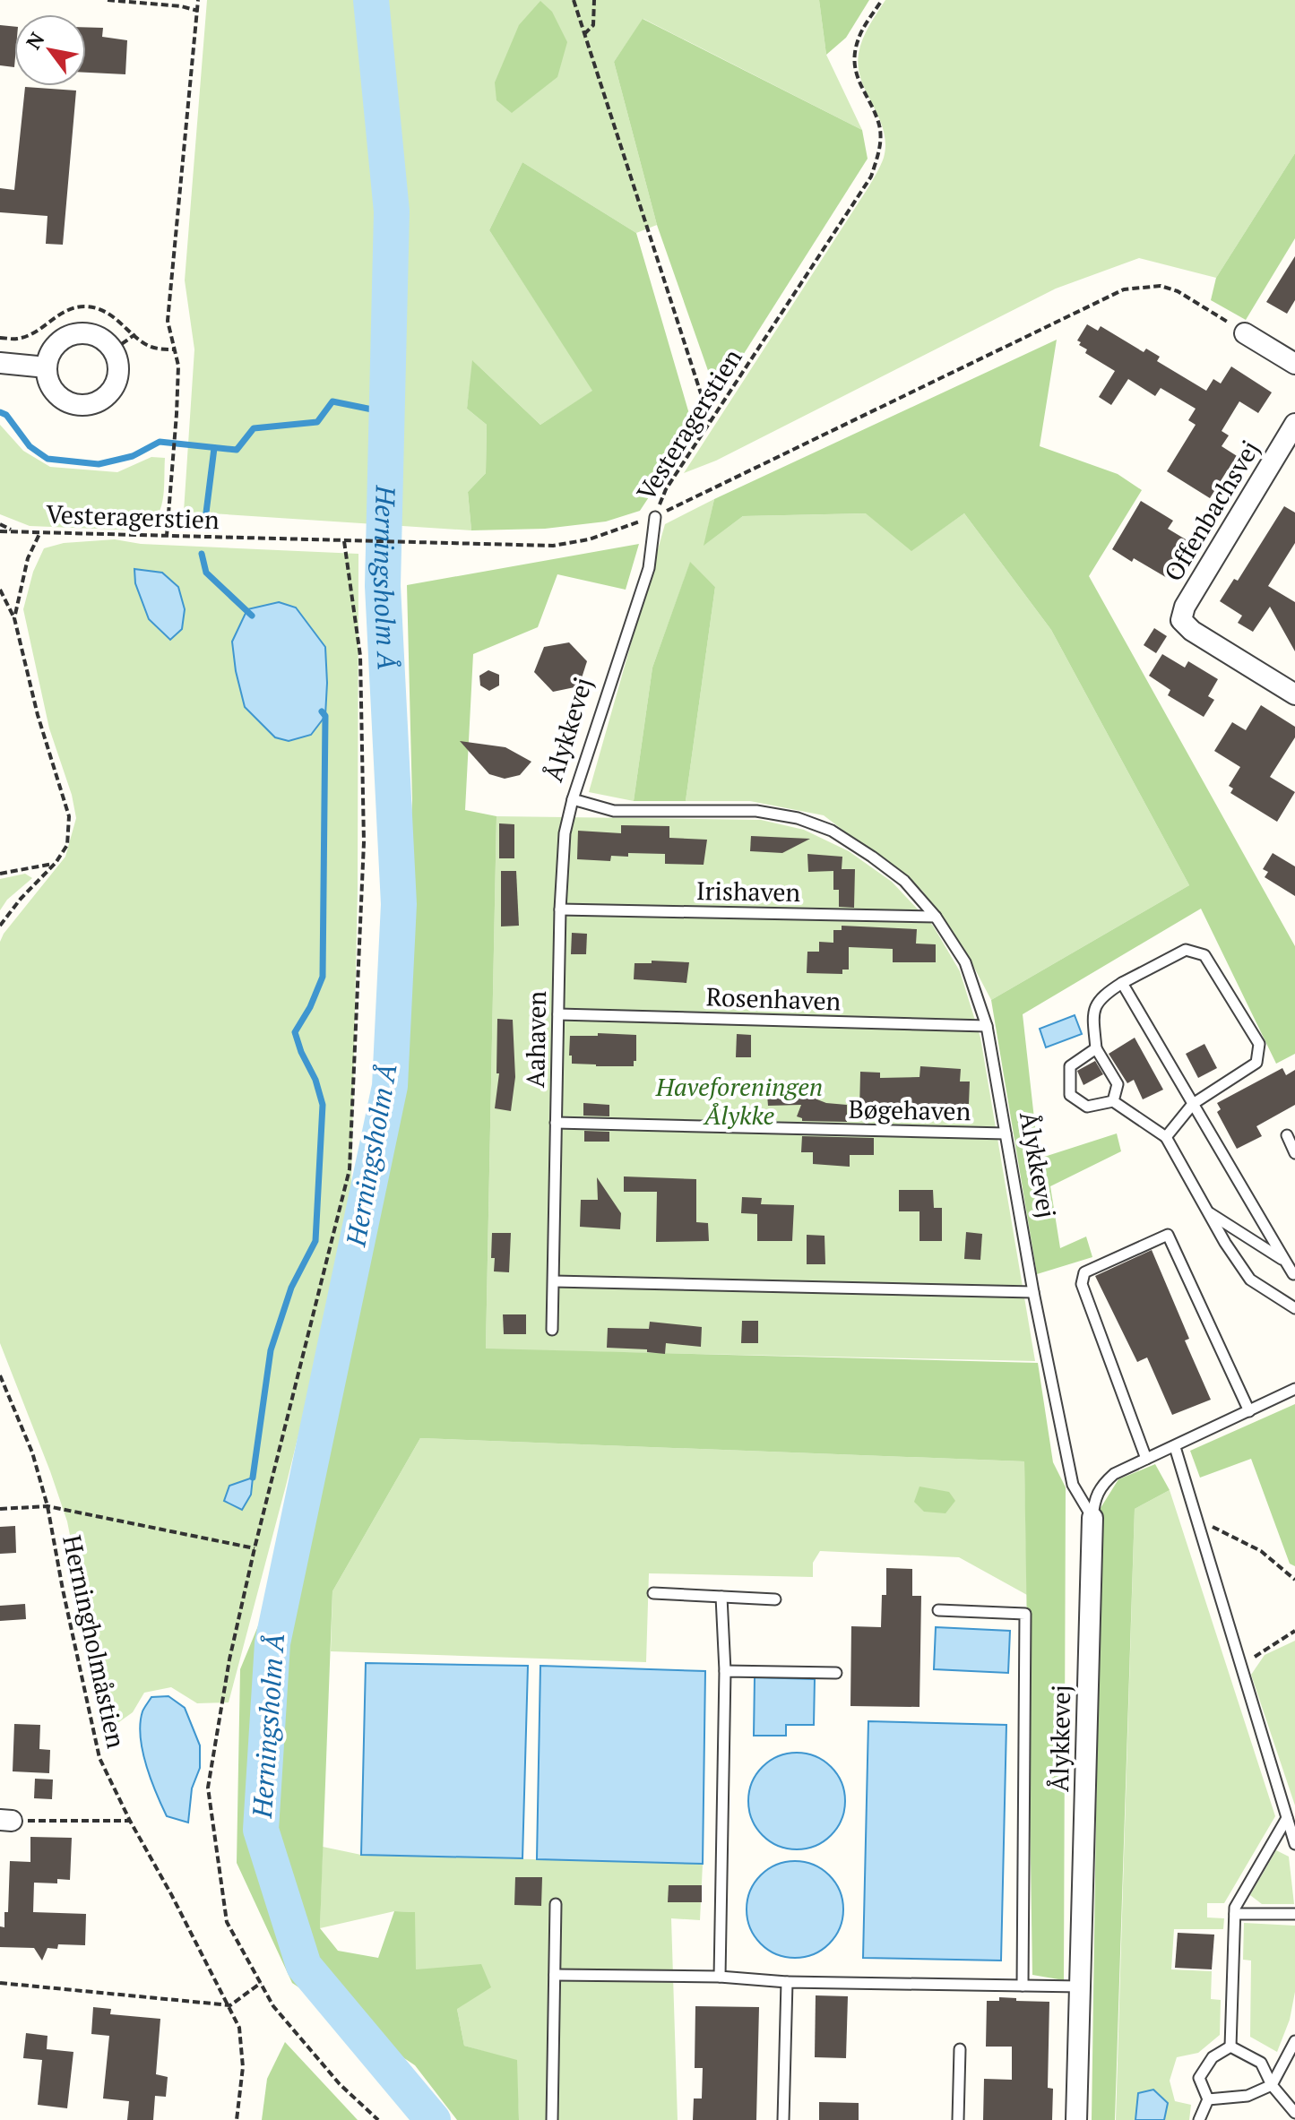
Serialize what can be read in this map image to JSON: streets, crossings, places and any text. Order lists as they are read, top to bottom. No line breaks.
{"streets":{"street":["Offenbachsvej","Ålykkevej"],"lane":["Irishaven","Rosenhaven","Aahaven","Bøgehaven"],"path":["Vesteragerstien","Herningholmåstien"]},"crossings":[["Vesteragerstien","Ålykkevej"],["Ålykkevej","Irishaven"],["Ålykkevej","Rosenhaven"],["Ålykkevej","Aahaven"],["Ålykkevej","Bøgehaven"],["Irishaven","Aahaven"],["Rosenhaven","Aahaven"],["Aahaven","Bøgehaven"]],"water":["Herningsholm Å"],"parks":["Haveforeningen Ålykke"],"north":"top left"}
